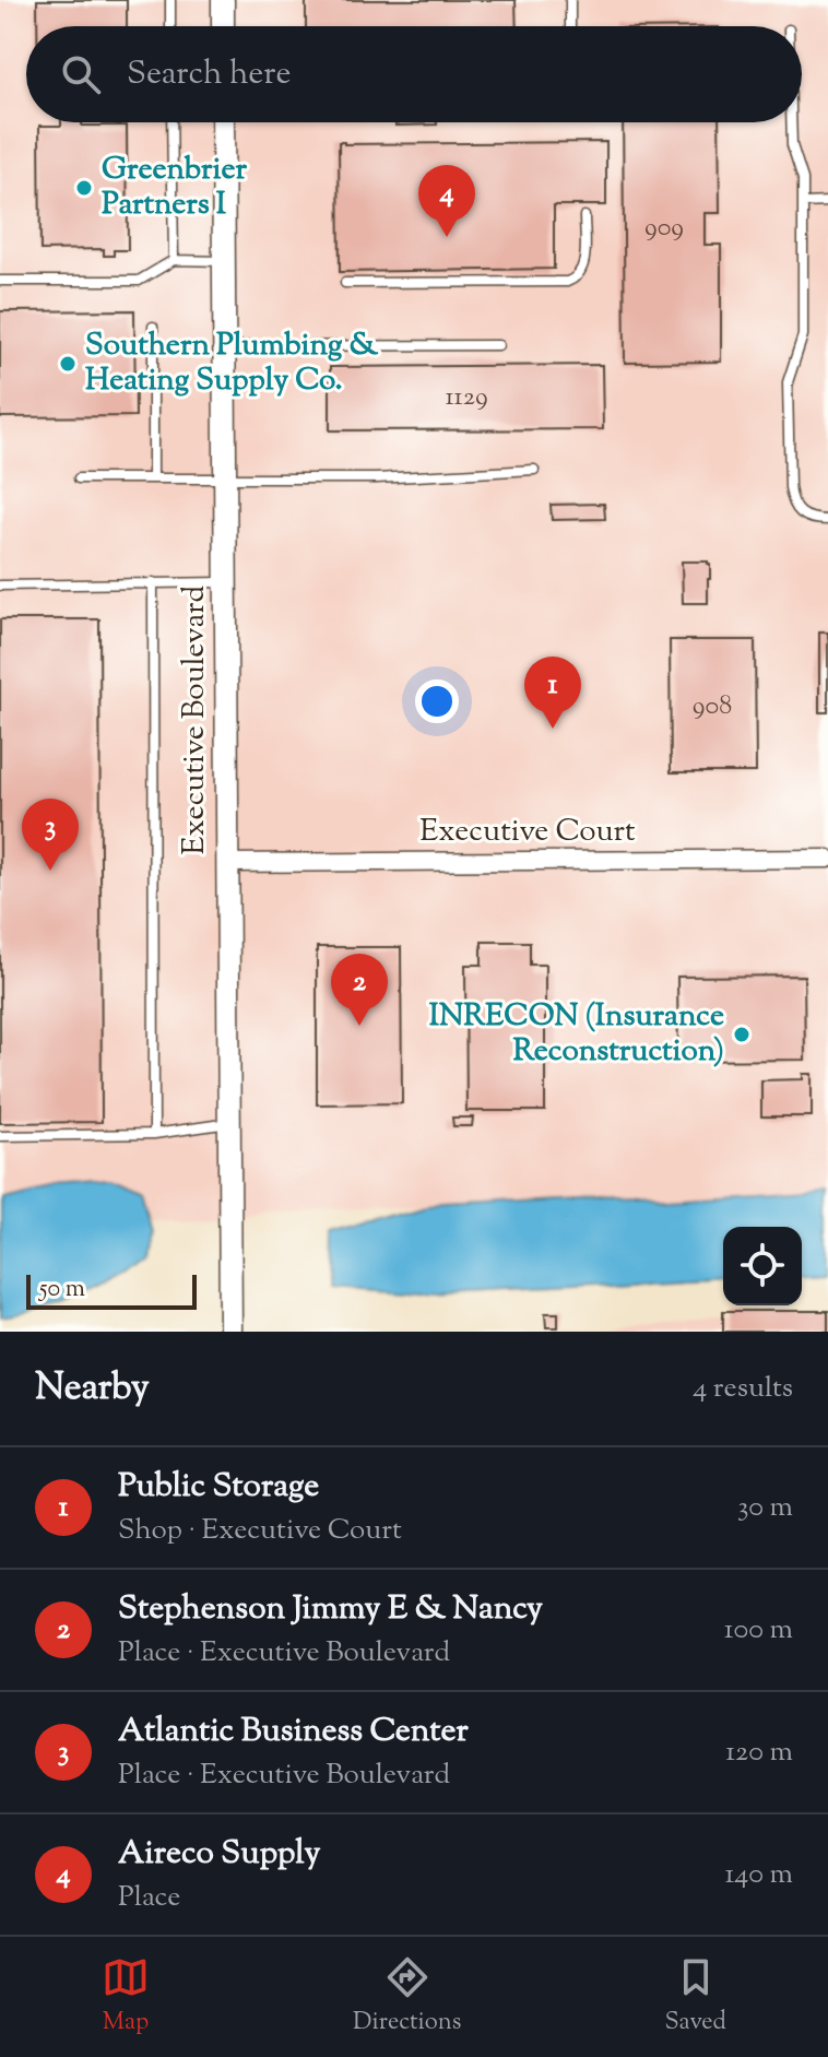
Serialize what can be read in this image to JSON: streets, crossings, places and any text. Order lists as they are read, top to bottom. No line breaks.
{"streets":{"street":["Executive Boulevard","Executive Court"]},"crossings":[["Executive Boulevard","Executive Court"]],"places":["Greenbrier Partners I","Southern Plumbing & Heating Supply Co.","INRECON (Insurance Reconstruction)"],"house_numbers":["909","1129","908"],"scale_bar":"50 m","page":{"search":"Search here","pins":["4","1","3","2"],"scale":"50 m","heading":["Nearby","4 results"],"list":[{"mark":"1","name":"Public Storage","note":"Shop · Executive Court","value":"30 m"},{"mark":"2","name":"Stephenson Jimmy E & Nancy","note":"Place · Executive Boulevard","value":"100 m"},{"mark":"3","name":"Atlantic Business Center","note":"Place · Executive Boulevard","value":"120 m"},{"mark":"4","name":"Aireco Supply","note":"Place","value":"140 m"}],"nav":["Map","Directions","Saved"]}}
